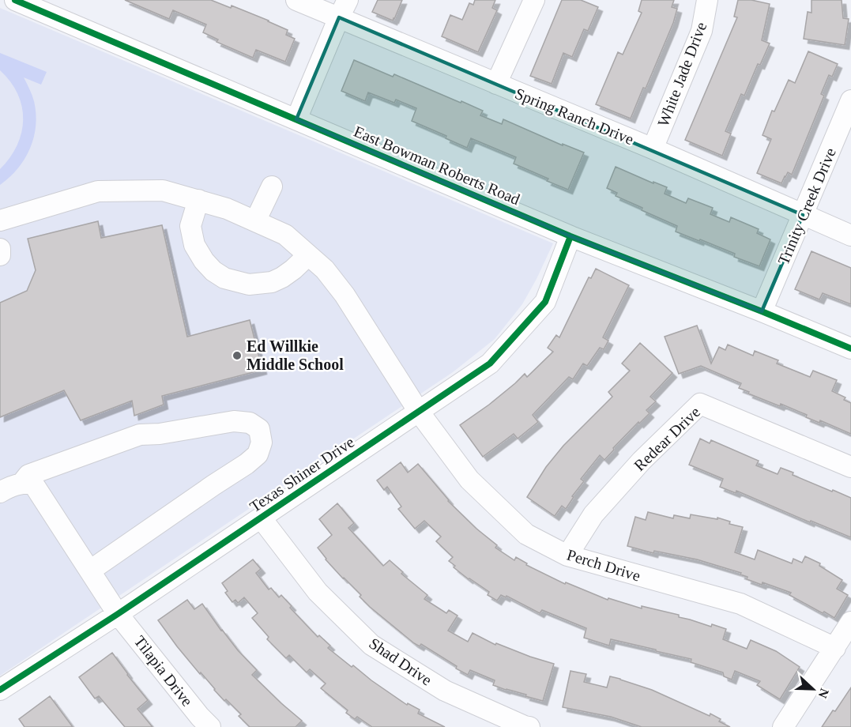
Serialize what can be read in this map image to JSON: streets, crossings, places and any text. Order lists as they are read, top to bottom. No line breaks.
{"streets":{"street":["White Jade Drive","Spring Ranch Drive","East Bowman Roberts Road","Trinity Creek Drive","Redear Drive","Texas Shiner Drive","Perch Drive","Shad Drive","Tilapia Drive"]},"crossings":[["White Jade Drive","Spring Ranch Drive"],["Spring Ranch Drive","Trinity Creek Drive"],["East Bowman Roberts Road","Trinity Creek Drive"],["East Bowman Roberts Road","Texas Shiner Drive"],["Redear Drive","Perch Drive"],["Texas Shiner Drive","Perch Drive"],["Texas Shiner Drive","Shad Drive"],["Texas Shiner Drive","Tilapia Drive"]],"places":["Ed Willkie Middle School"],"north":"right"}
